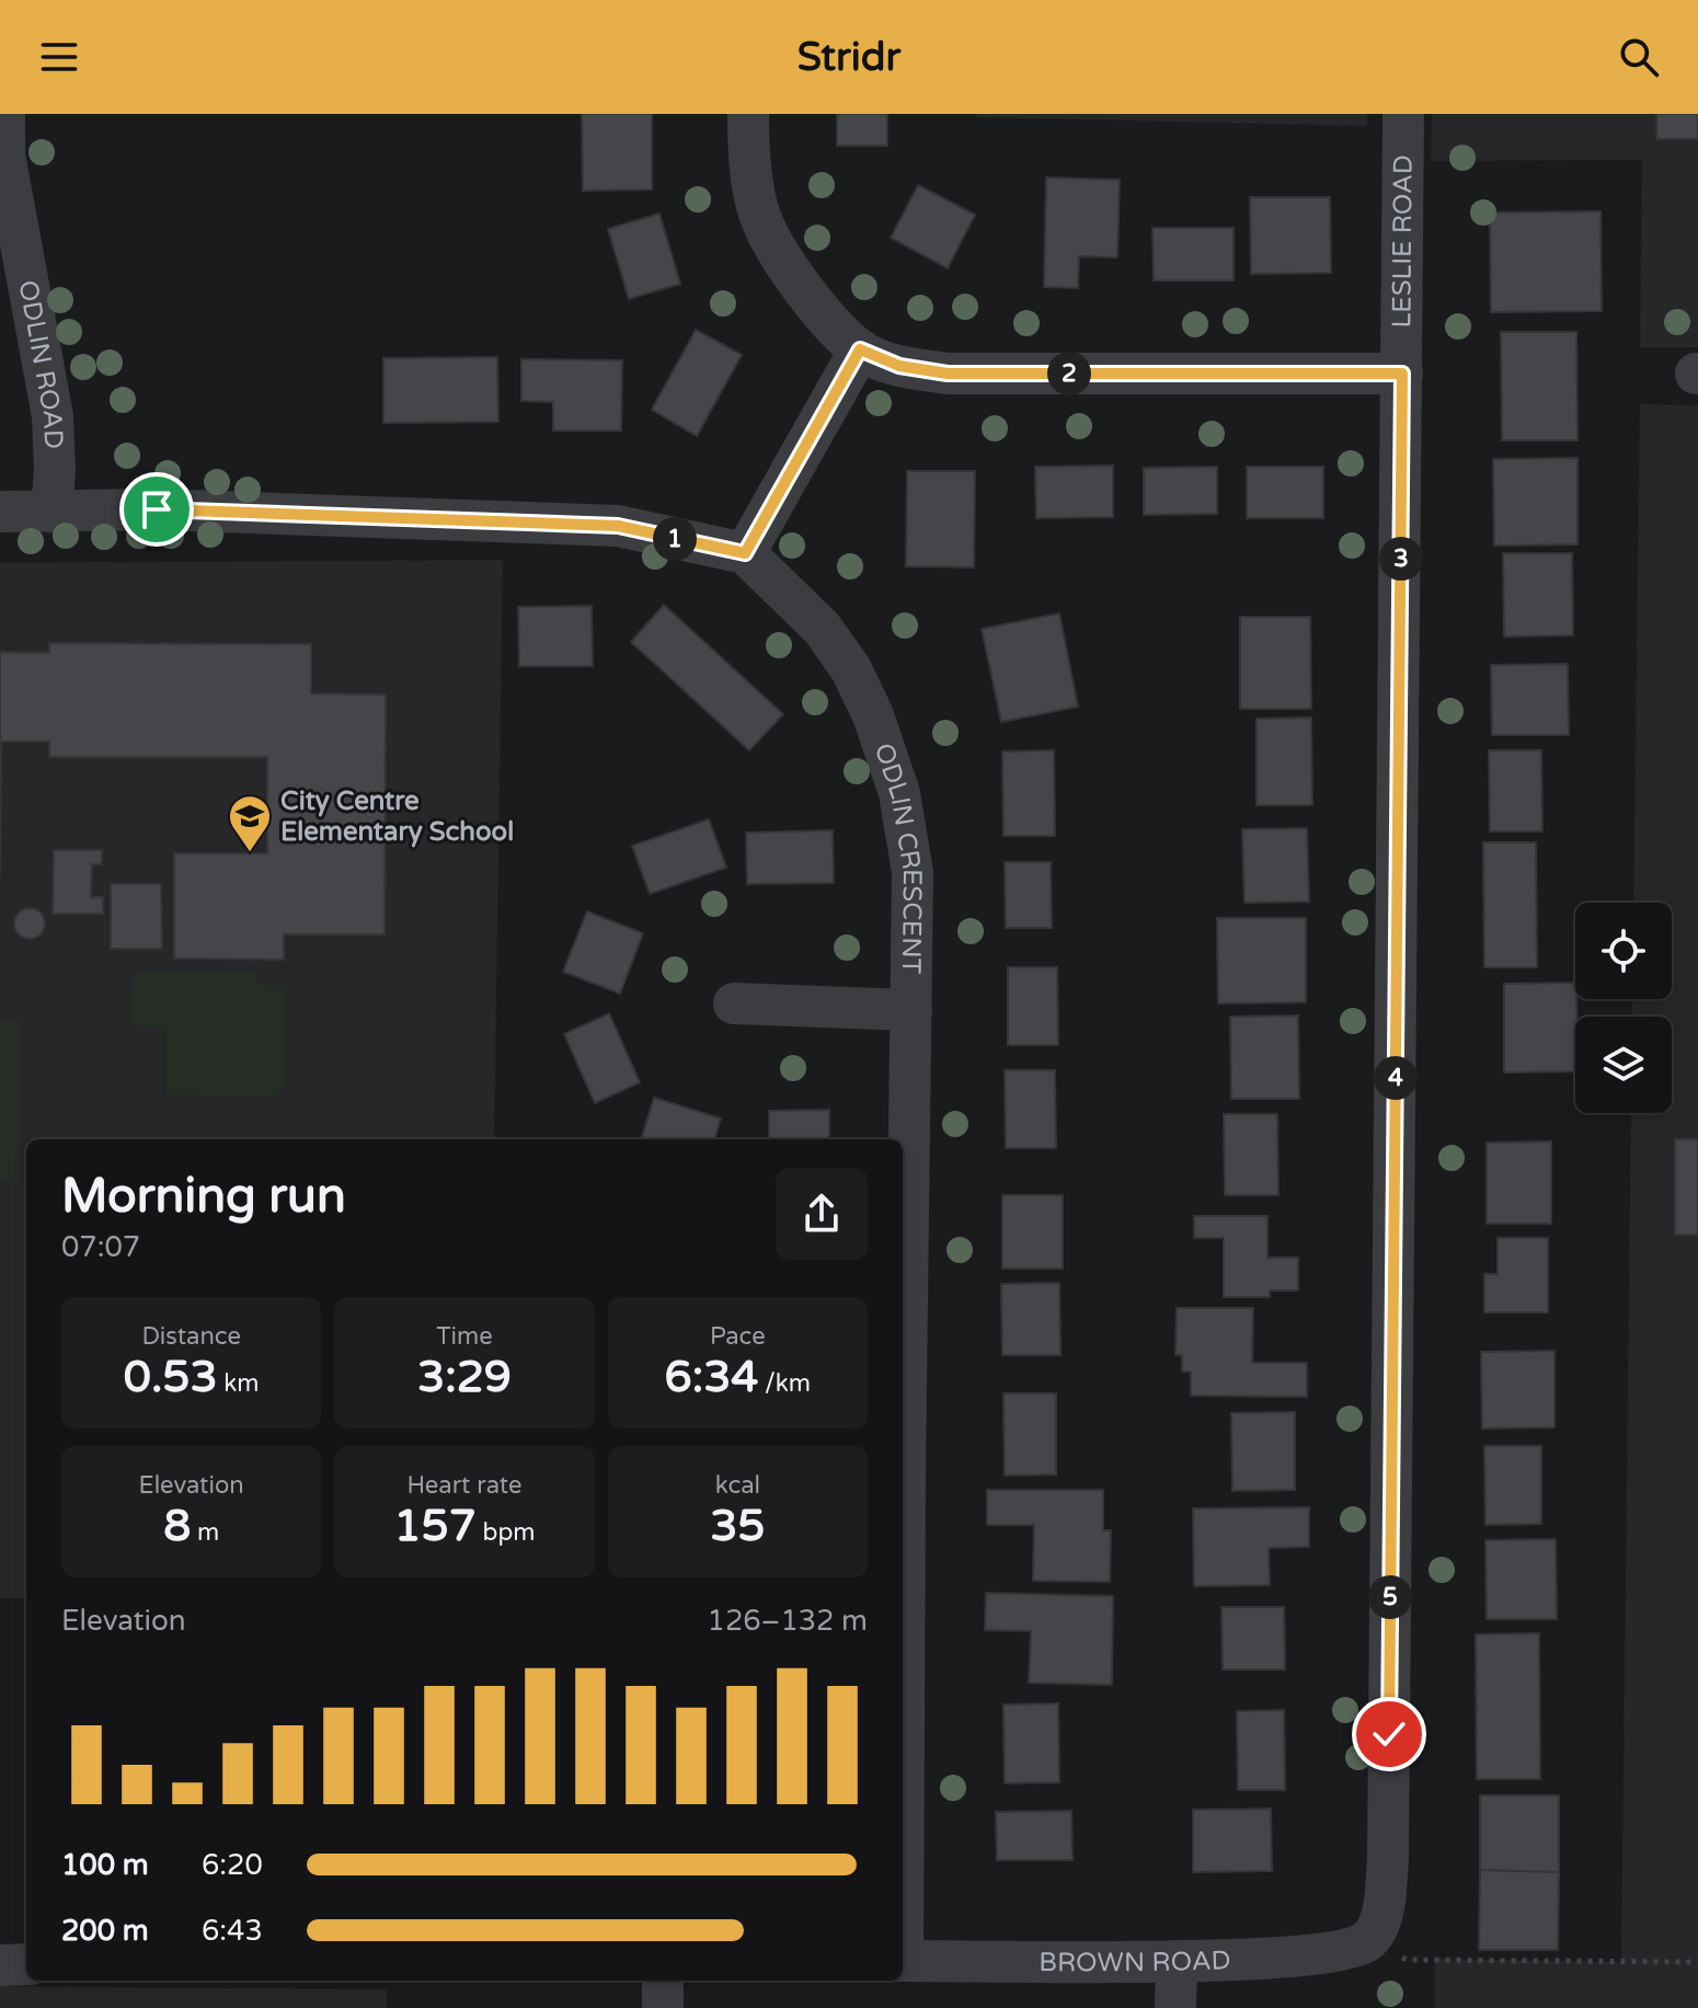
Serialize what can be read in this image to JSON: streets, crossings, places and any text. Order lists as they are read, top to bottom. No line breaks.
{"streets":{"street":["LESLIE ROAD","ODLIN ROAD","ODLIN CRESCENT","BROWN ROAD"]},"crossings":[["LESLIE ROAD","BROWN ROAD"]],"places":{"school or university":["City Centre Elementary School"]},"page":{"header":"Stridr","pins":["2","1","3","4","5"],"heading":["Morning run","07:07"],"stats":[["Distance","0.53 km"],["Time","3:29"],["Pace","6:34 /km"],["Elevation","8 m"],["Heart rate","157 bpm"],["kcal","35"]],"chart":["Elevation","126–132 m"],"list":[{"name":"100 m","note":"6:20"},{"name":"200 m","note":"6:43"}]}}
